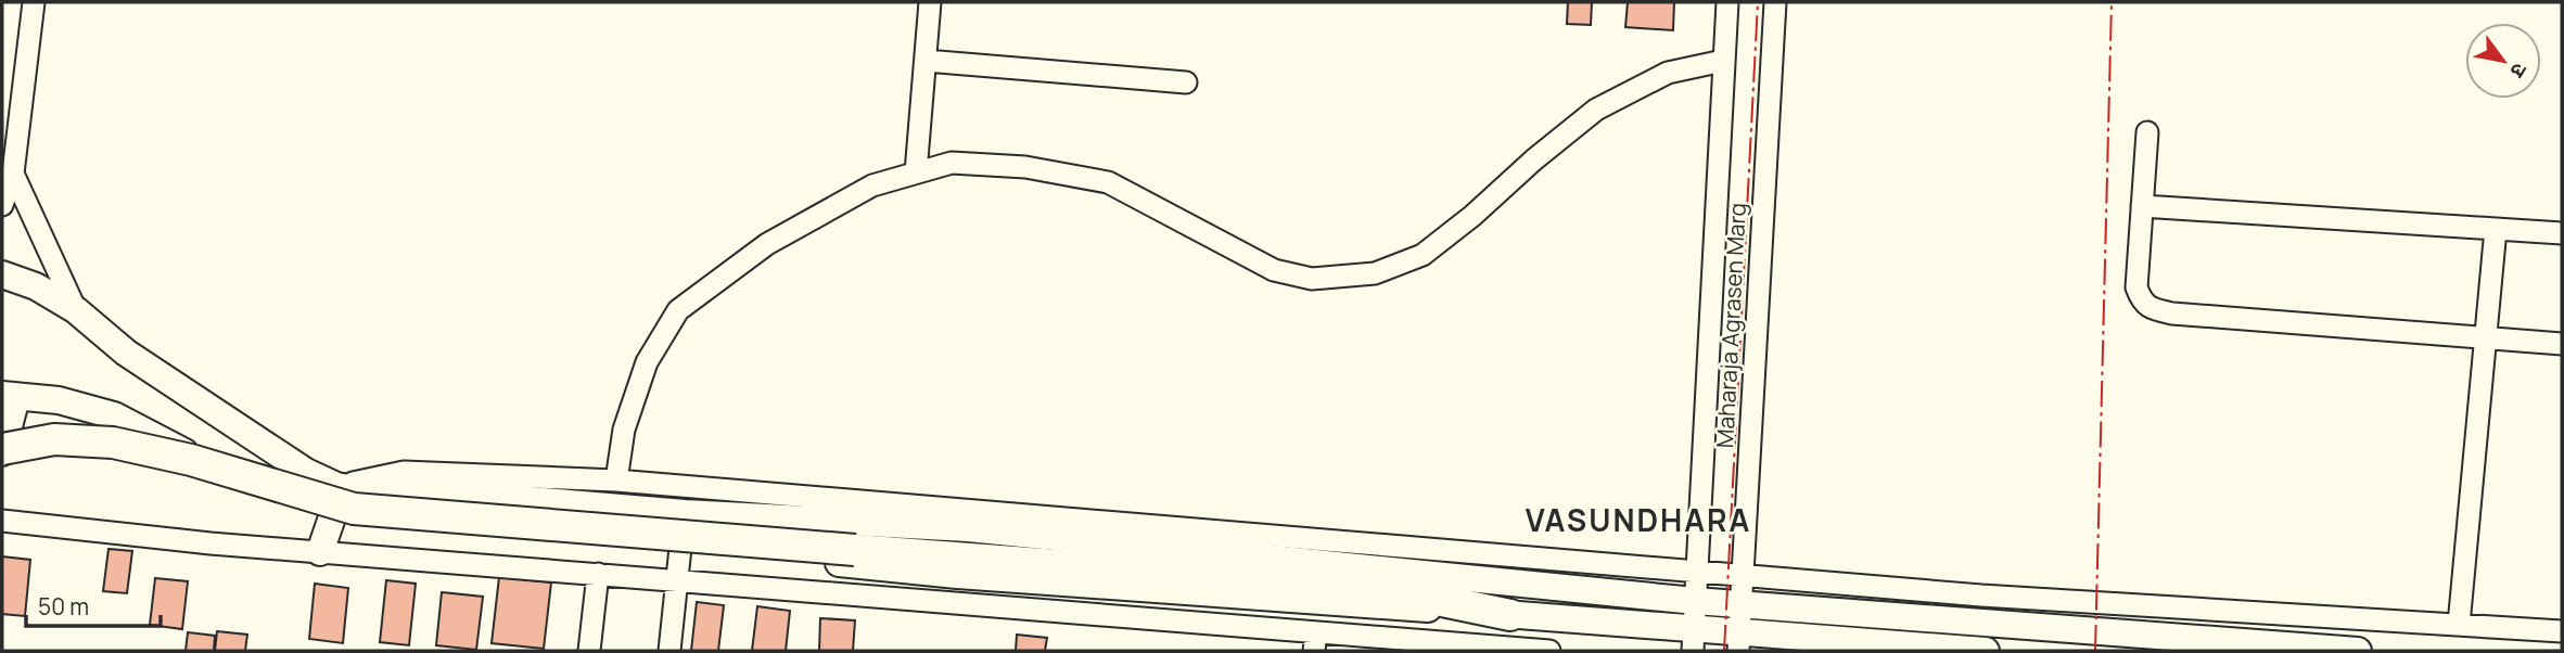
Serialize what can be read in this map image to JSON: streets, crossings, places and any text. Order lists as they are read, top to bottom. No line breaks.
{"streets":{"street":["Maharaja Agrasen Marg"]},"districts":["VASUNDHARA"],"scale_bar":"50 m","north":"bottom right"}
